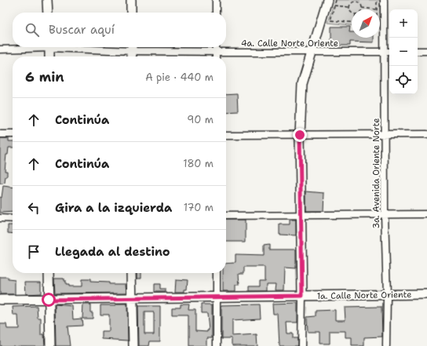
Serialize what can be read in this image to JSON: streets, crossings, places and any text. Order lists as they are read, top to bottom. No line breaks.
{"streets":{"street":["4a. Calle Norte Oriente","3a. Avenida Oriente Norte","1a. Calle Norte Oriente"]},"crossings":[["4a. Calle Norte Oriente","3a. Avenida Oriente Norte"],["3a. Avenida Oriente Norte","1a. Calle Norte Oriente"]],"north":"top right","page":{"map_buttons":["+","−"],"search":"Buscar aquí","heading":["6 min","A pie · 440 m"],"list":[["Continúa","90 m"],["Continúa","180 m"],["Gira a la izquierda","170 m"],"Llegada al destino"]}}
